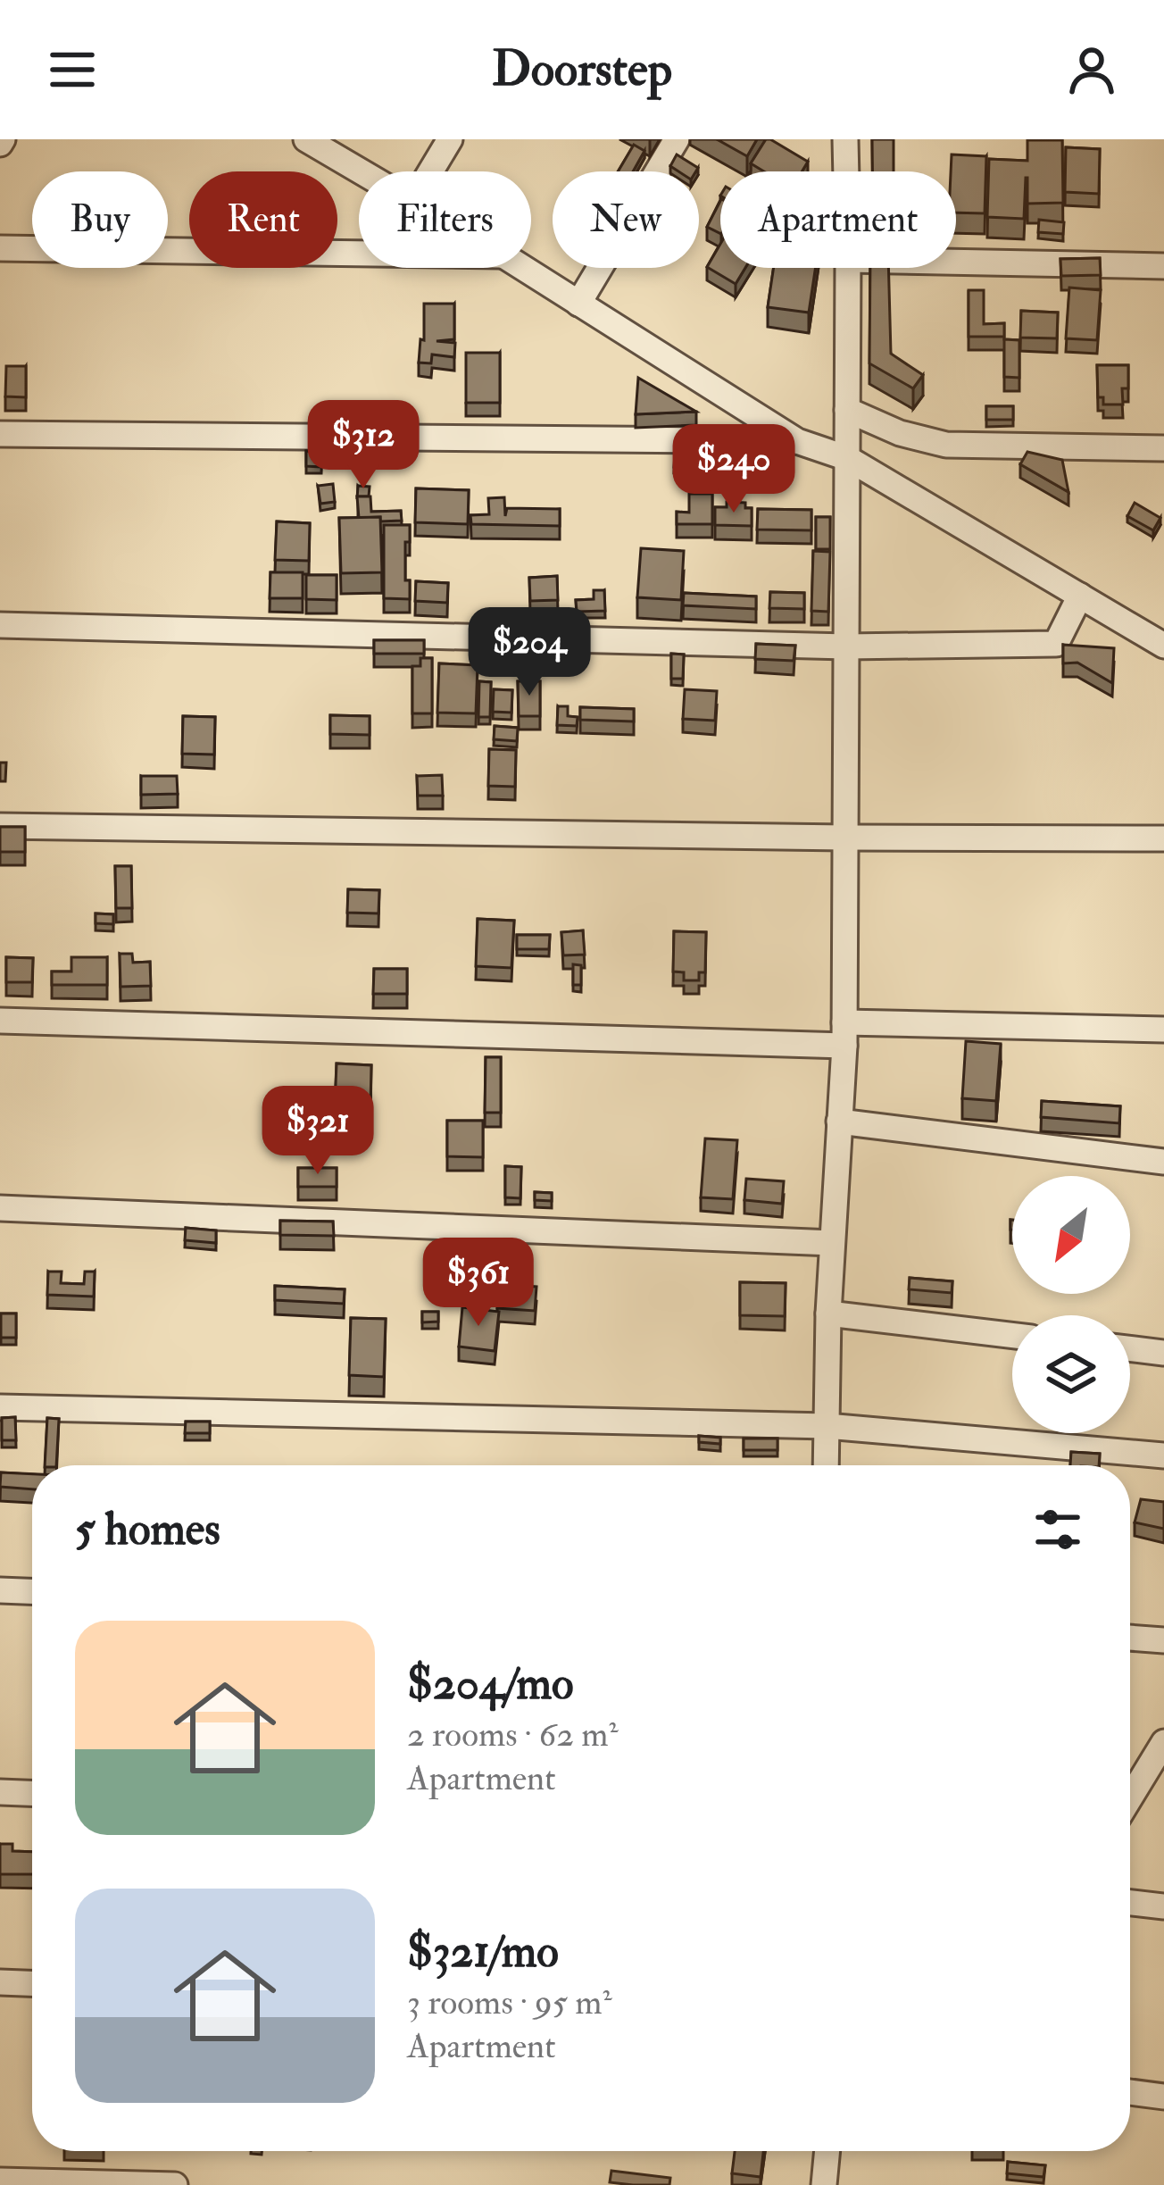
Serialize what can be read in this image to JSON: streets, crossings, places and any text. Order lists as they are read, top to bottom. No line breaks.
{"north":"bottom left","page":{"header":"Doorstep","chip":["Buy","Rent","Filters","New","Apartment"],"price":["$312","$240","$204","$321","$361"],"heading":"5 homes","list":[{"name":"$204/mo","note":"2 rooms · 62 m² · Apartment"},{"name":"$321/mo","note":"3 rooms · 95 m² · Apartment"}]}}
